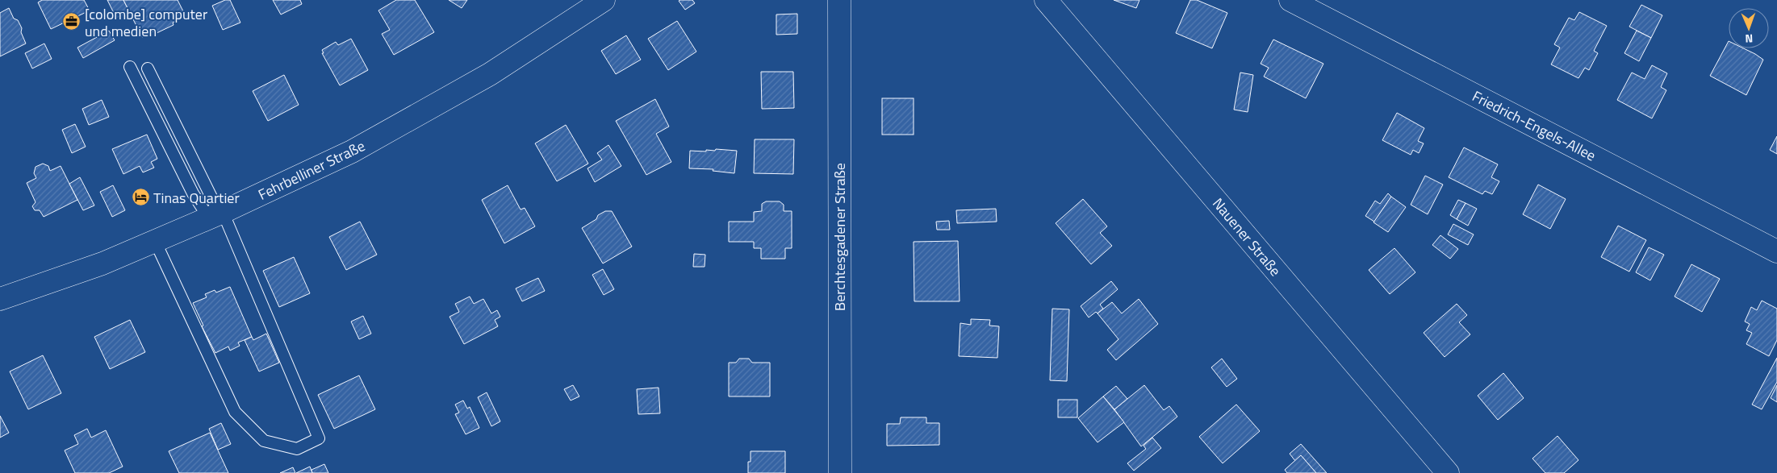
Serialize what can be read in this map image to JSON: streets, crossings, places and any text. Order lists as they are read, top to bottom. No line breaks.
{"streets":{"street":["Friedrich-Engels-Allee","Fehrbelliner Straße","Berchtesgadener Straße","Nauener Straße"]},"places":{"office":["[colombe] computer und medien"],"hotel":["Tinas Quartier"]},"north":"bottom"}
